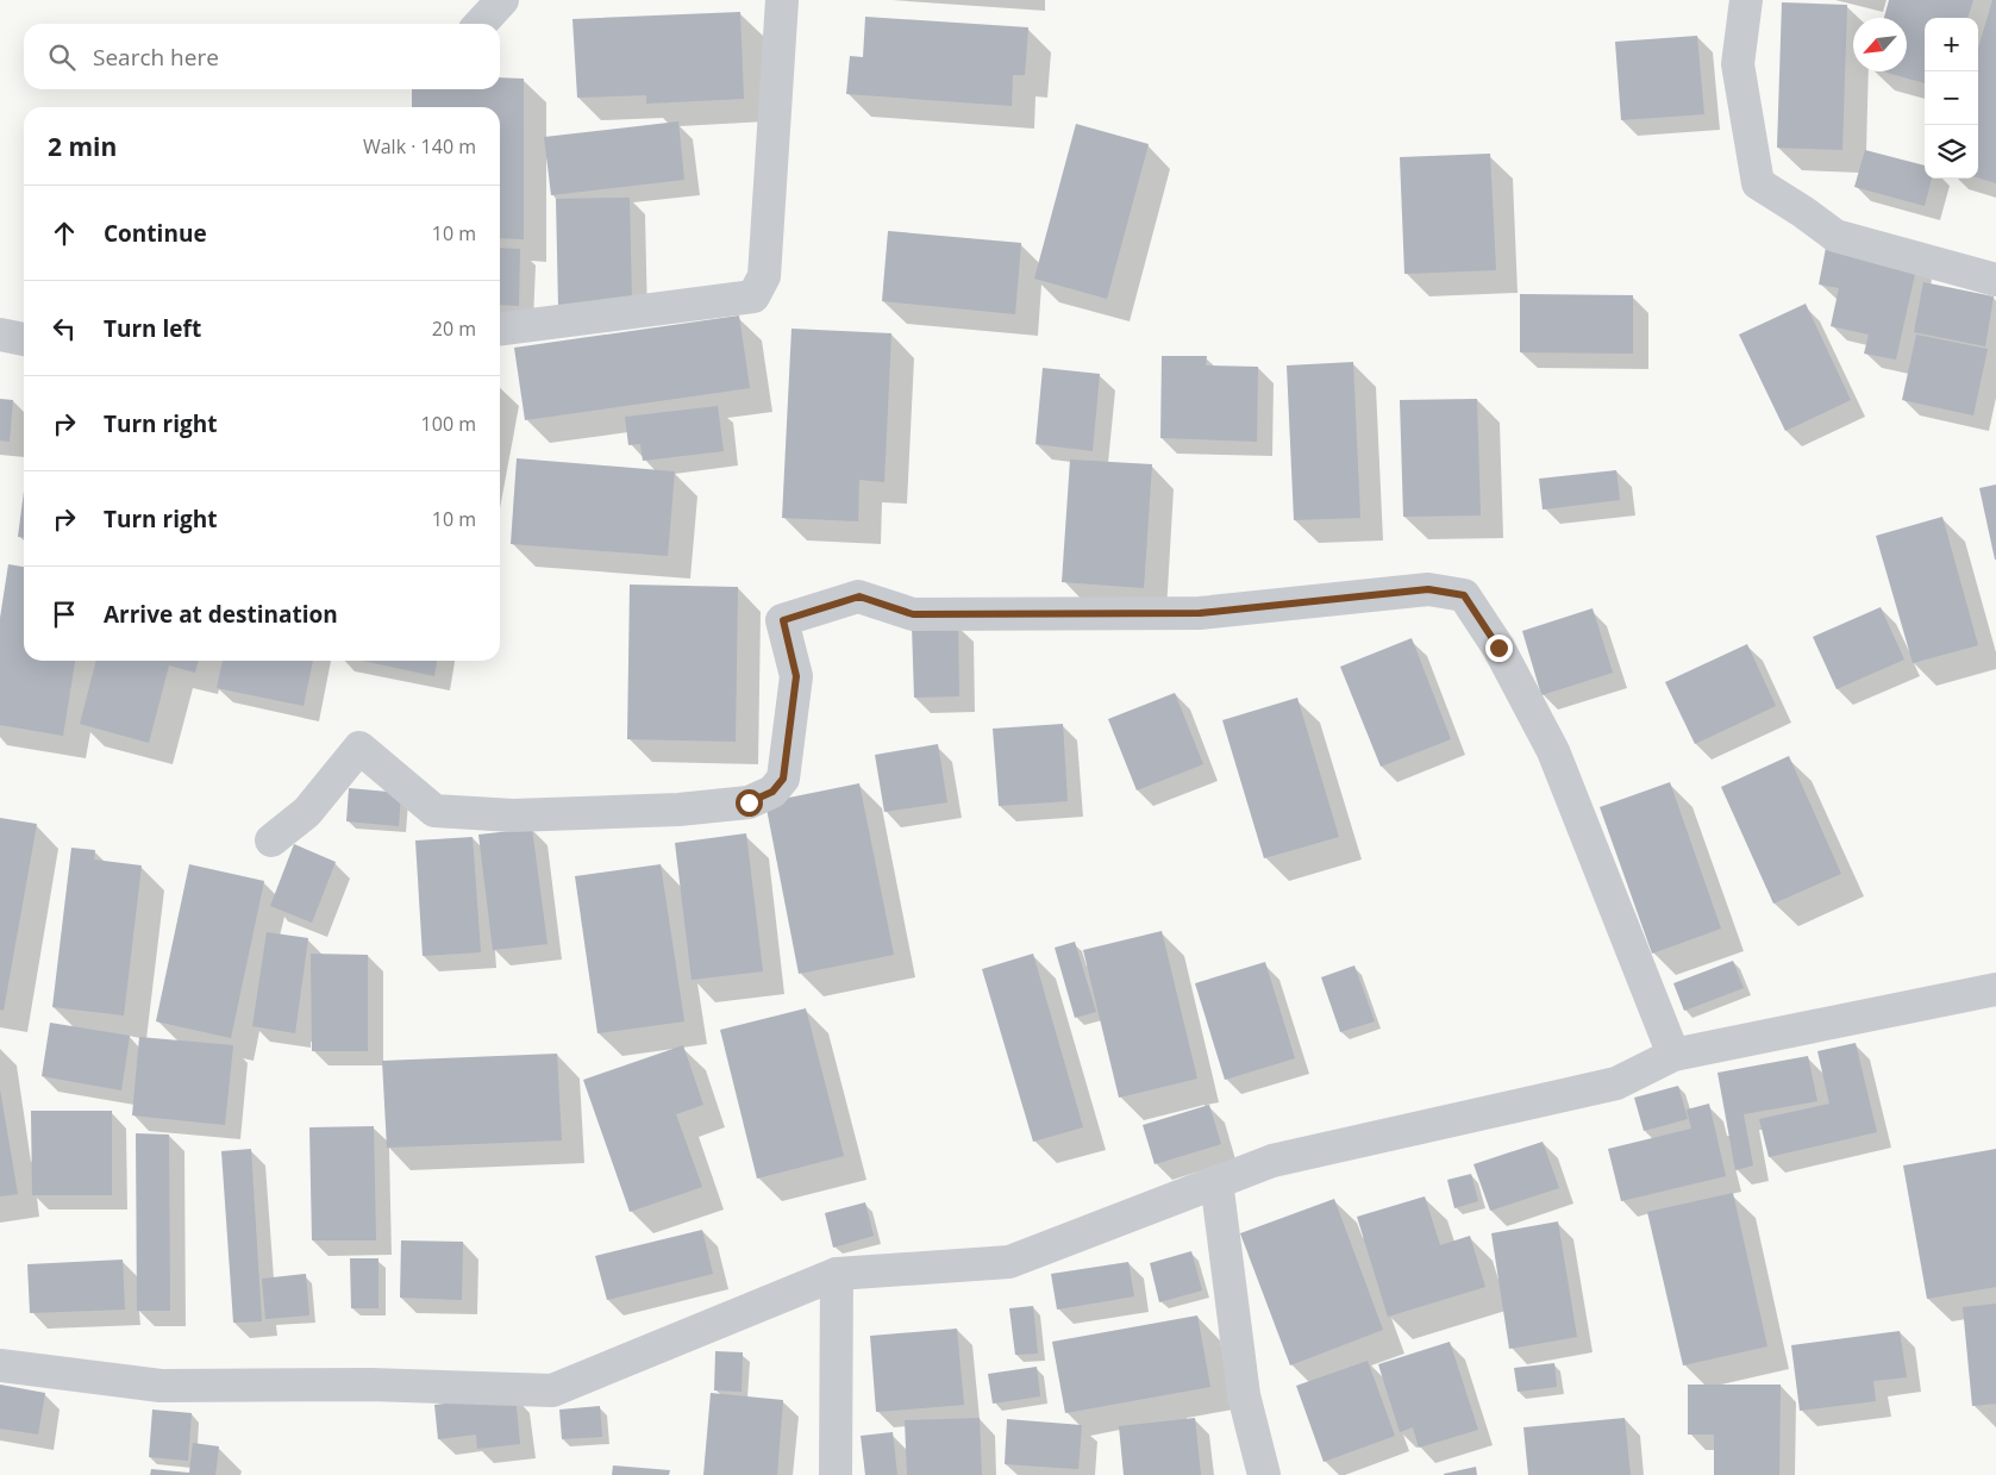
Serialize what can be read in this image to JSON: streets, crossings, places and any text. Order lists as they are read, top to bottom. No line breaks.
{"north":"bottom left","page":{"map_buttons":["+","−"],"search":"Search here","heading":["2 min","Walk · 140 m"],"list":[["Continue","10 m"],["Turn left","20 m"],["Turn right","100 m"],["Turn right","10 m"],"Arrive at destination"]}}
